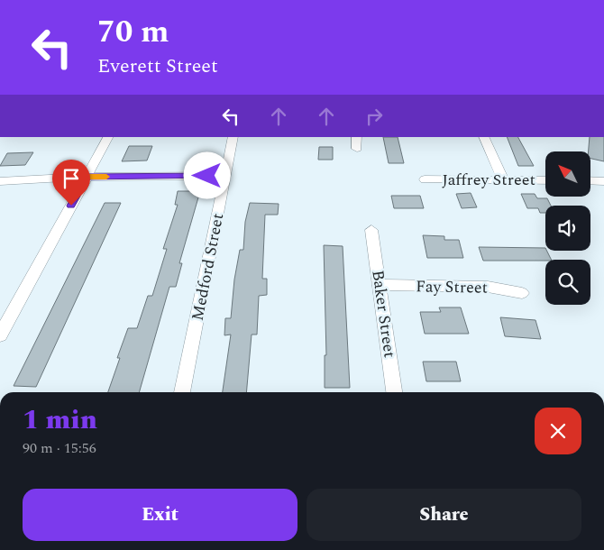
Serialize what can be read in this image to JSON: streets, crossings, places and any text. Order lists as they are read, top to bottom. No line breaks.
{"streets":{"street":["Jaffrey Street","Medford Street","Fay Street","Baker Street"]},"crossings":[["Fay Street","Baker Street"]],"north":"top left","page":{"turn":["70 m","Everett Street"],"heading":["1 min","90 m · 15:56"],"buttons":["Exit","Share"]}}
